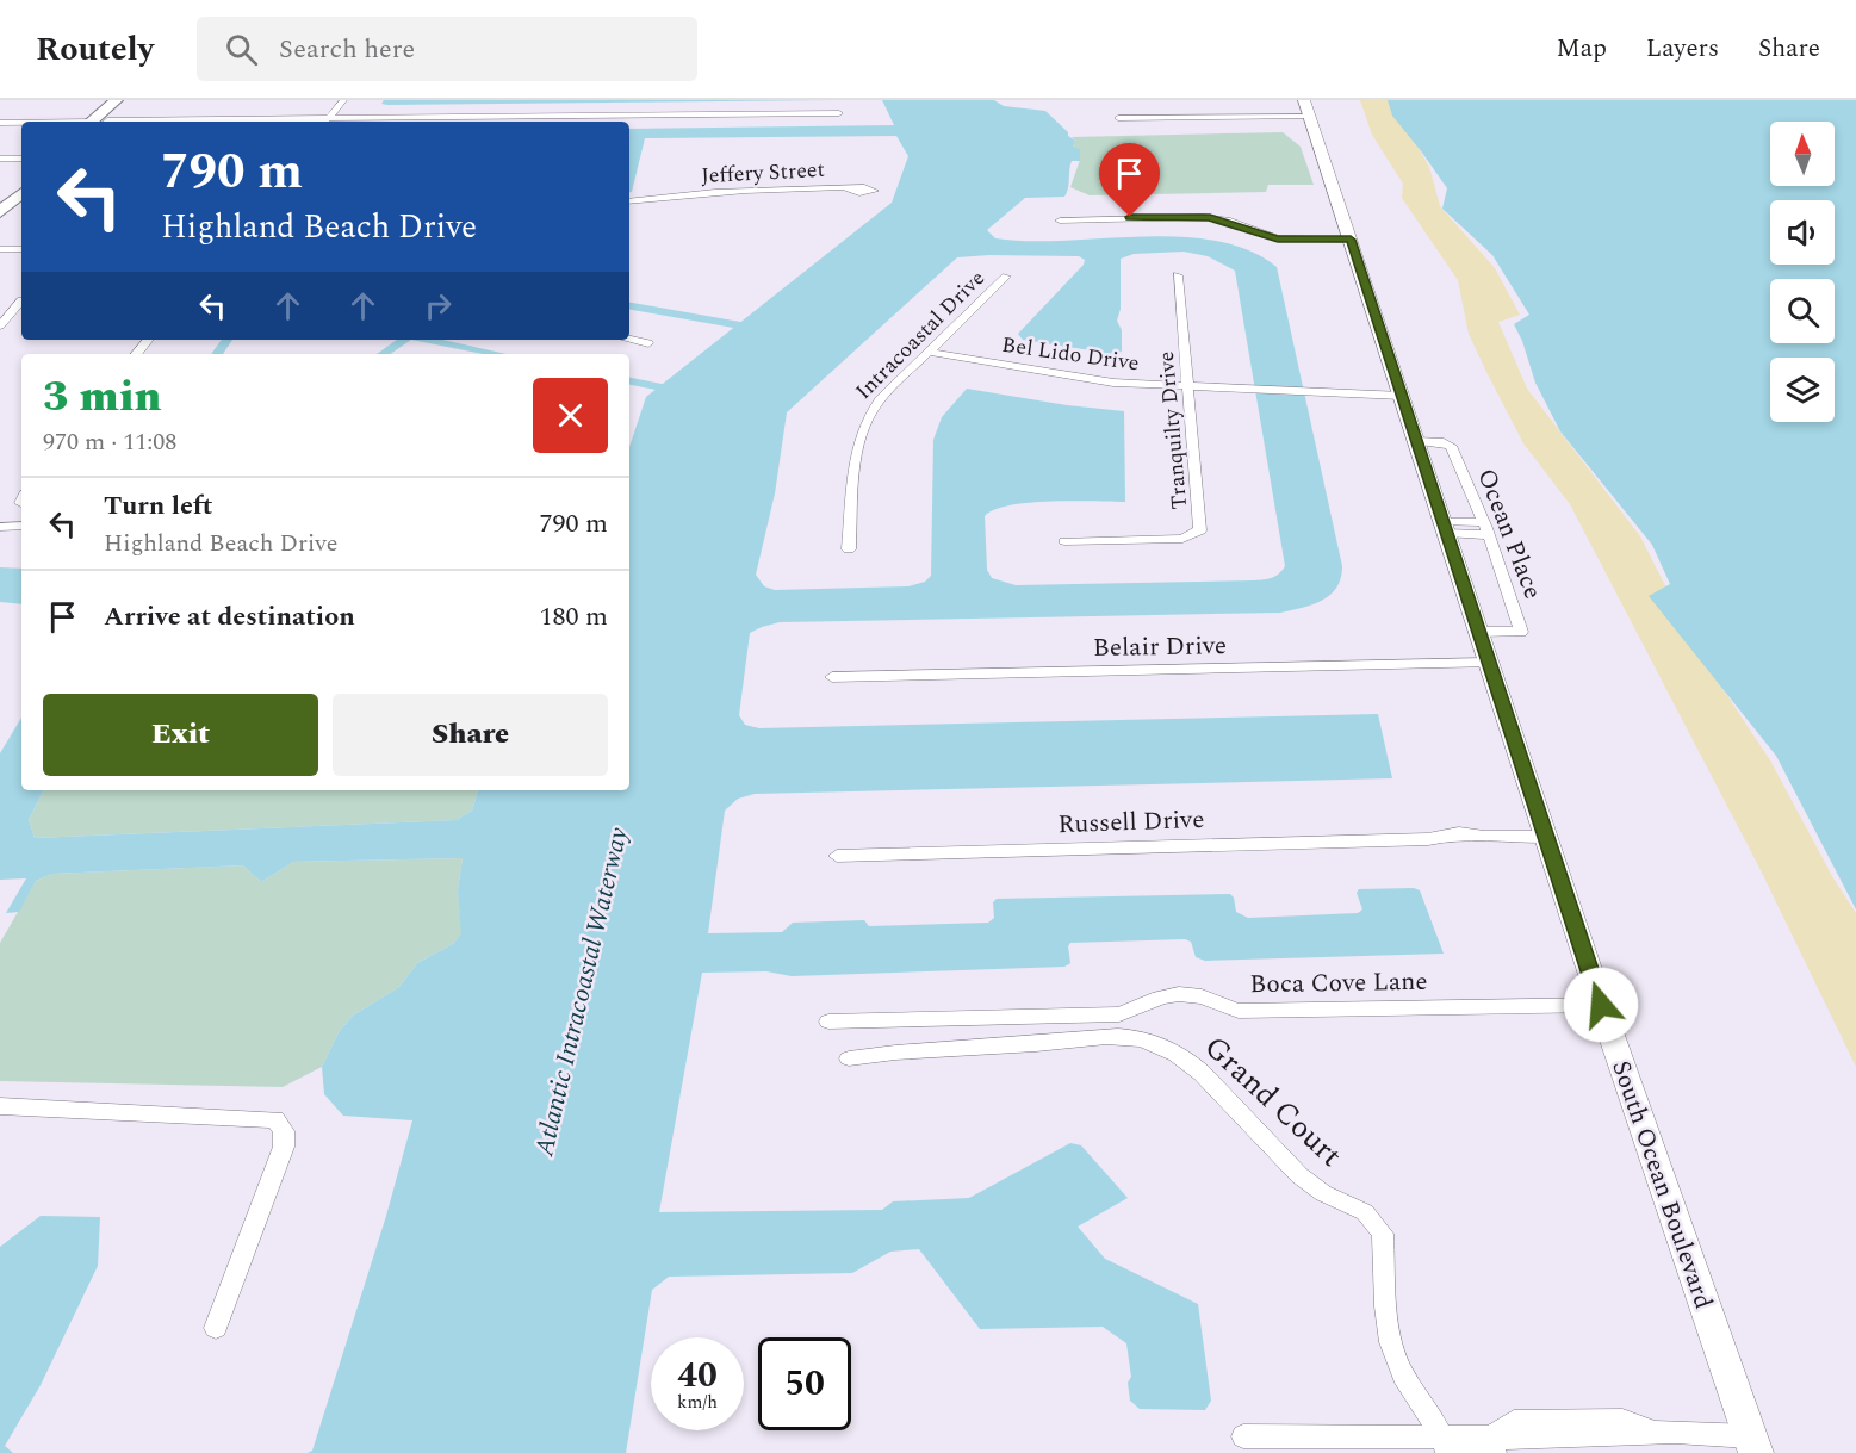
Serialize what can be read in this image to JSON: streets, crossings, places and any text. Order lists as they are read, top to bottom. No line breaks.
{"streets":{"main road":["South Ocean Boulevard"],"street":["Jeffery Street","Intracoastal Drive","Bel Lido Drive","Tranquilty Drive","Ocean Place","Belair Drive","Russell Drive","Boca Cove Lane","Grand Court"]},"crossings":[["Intracoastal Drive","Bel Lido Drive"],["Bel Lido Drive","Tranquilty Drive"],["Bel Lido Drive","South Ocean Boulevard"],["Ocean Place","South Ocean Boulevard"],["Belair Drive","South Ocean Boulevard"],["Russell Drive","South Ocean Boulevard"],["Boca Cove Lane","South Ocean Boulevard"]],"water":["Atlantic Intracoastal Waterway"],"north":"top","page":{"header":"Routely","search":"Search here","nav":["Map","Layers","Share"],"turn":["790 m","Highland Beach Drive"],"heading":["3 min","970 m · 11:08"],"list":[{"name":"Turn left","note":"Highland Beach Drive","value":"790 m"},{"name":"Arrive at destination","value":"180 m"}],"buttons":["Exit","Share"],"speed":"40 km/h","limit":"50"}}
